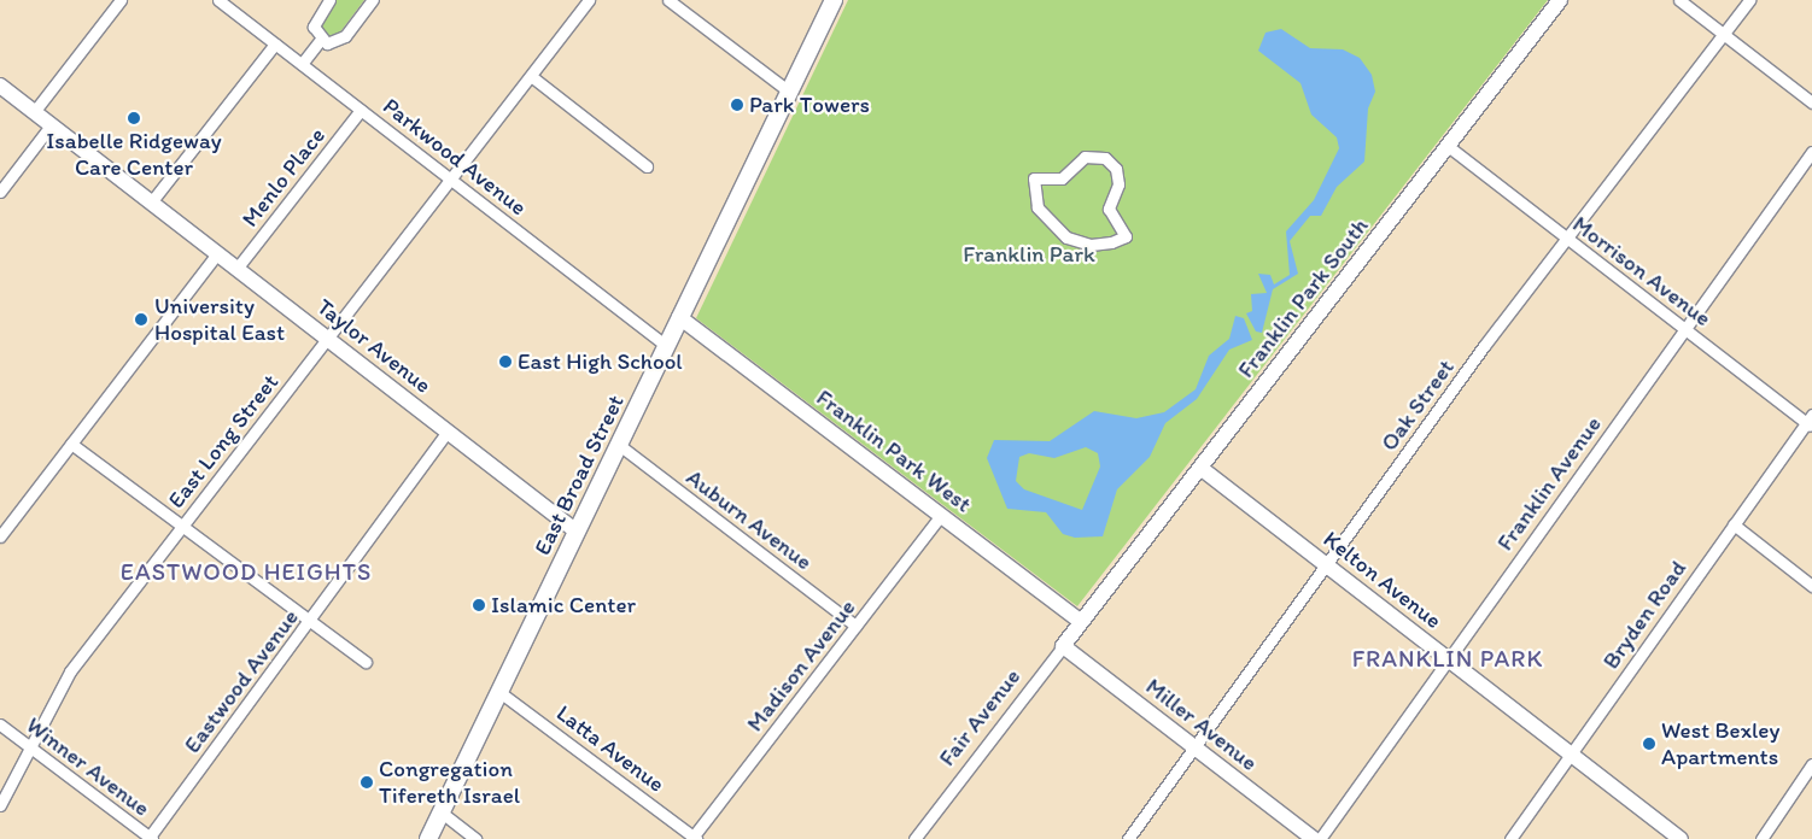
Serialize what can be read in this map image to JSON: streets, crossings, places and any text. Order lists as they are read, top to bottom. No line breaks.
{"streets":{"main road":["East Broad Street"],"street":["Parkwood Avenue","Menlo Place","Morrison Avenue","Franklin Park South","Taylor Avenue","Oak Street","East Long Street","Franklin Park West","Franklin Avenue","Auburn Avenue","Kelton Avenue","Bryden Road","Madison Avenue","Eastwood Avenue","Fair Avenue","Miller Avenue","Latta Avenue","Winner Avenue"]},"crossings":[["Parkwood Avenue","Menlo Place"],["Parkwood Avenue","East Long Street"],["Parkwood Avenue","East Broad Street"],["Menlo Place","Taylor Avenue"],["Morrison Avenue","Franklin Park South"],["Morrison Avenue","Oak Street"],["Morrison Avenue","Franklin Avenue"],["Morrison Avenue","Bryden Road"],["Franklin Park South","Franklin Park West"],["Franklin Park South","Kelton Avenue"],["Franklin Park South","Fair Avenue"],["Taylor Avenue","East Long Street"],["Taylor Avenue","East Broad Street"],["Taylor Avenue","Eastwood Avenue"],["Oak Street","Kelton Avenue"],["Oak Street","Miller Avenue"],["East Long Street","Winner Avenue"],["Franklin Park West","East Broad Street"],["Franklin Park West","Madison Avenue"],["Franklin Park West","Fair Avenue"],["East Broad Street","Auburn Avenue"],["East Broad Street","Latta Avenue"],["Franklin Avenue","Kelton Avenue"],["Auburn Avenue","Madison Avenue"],["Kelton Avenue","Bryden Road"],["Madison Avenue","Latta Avenue"],["Eastwood Avenue","Winner Avenue"],["Fair Avenue","Miller Avenue"]],"districts":["EASTWOOD HEIGHTS","FRANKLIN PARK"],"parks":["Franklin Park"],"places":["Park Towers","Isabelle Ridgeway Care Center","University Hospital East","East High School","Islamic Center","West Bexley Apartments","Congregation Tifereth Israel"]}
